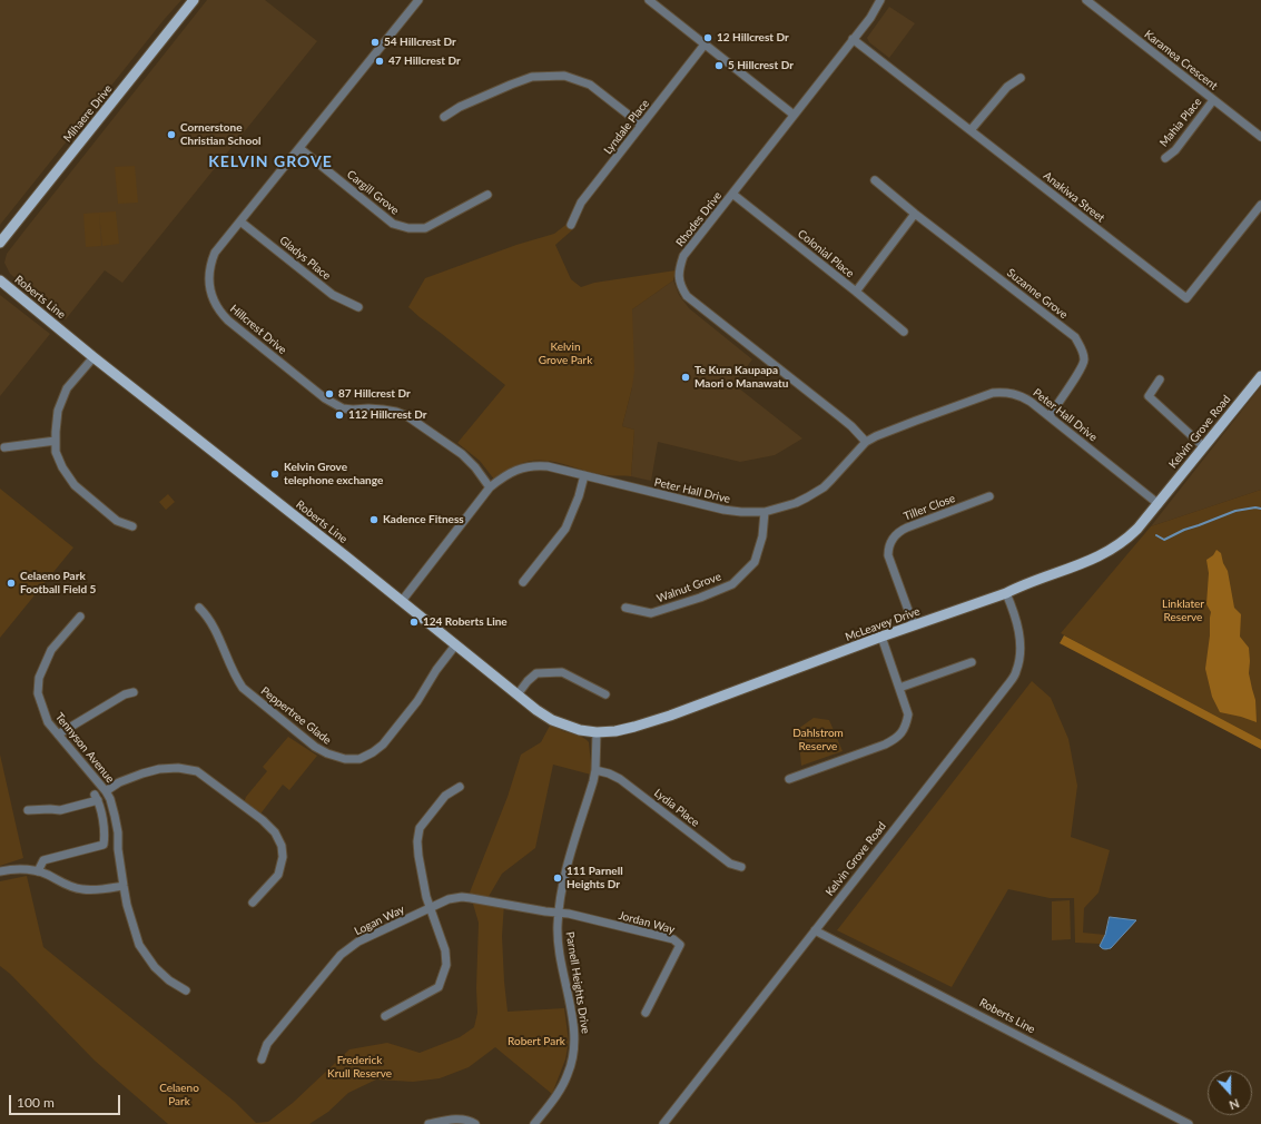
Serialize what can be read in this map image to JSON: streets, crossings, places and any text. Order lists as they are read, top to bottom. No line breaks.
{"streets":{"main road":["Mihaere Drive","Roberts Line","Kelvin Grove Road","McLeavey Drive"],"street":["Karamea Crescent","Mahia Place","Lyndale Place","Cargill Grove","Anakiwa Street","Rhodes Drive","Colonial Place","Gladys Place","Suzanne Grove","Hillcrest Drive","Peter Hall Drive","Tiller Close","Walnut Grove","Peppertree Glade","Tennyson Avenue","Lydia Place","Logan Way","Jordan Way","Parnell Heights Drive"]},"crossings":[["Karamea Crescent","Mahia Place"],["Cargill Grove","Hillcrest Drive"],["Anakiwa Street","Rhodes Drive"],["Rhodes Drive","Colonial Place"],["Rhodes Drive","Peter Hall Drive"],["Gladys Place","Hillcrest Drive"],["Suzanne Grove","Peter Hall Drive"],["Roberts Line","Peter Hall Drive"],["Roberts Line","Kelvin Grove Road"],["Roberts Line","McLeavey Drive"],["Roberts Line","Peppertree Glade"],["Roberts Line","Parnell Heights Drive"],["Hillcrest Drive","Peter Hall Drive"],["Peter Hall Drive","Kelvin Grove Road"],["Peter Hall Drive","Walnut Grove"],["Peter Hall Drive","McLeavey Drive"],["Kelvin Grove Road","McLeavey Drive"],["Tiller Close","McLeavey Drive"],["McLeavey Drive","Parnell Heights Drive"],["Lydia Place","Parnell Heights Drive"],["Logan Way","Jordan Way"],["Logan Way","Parnell Heights Drive"],["Jordan Way","Parnell Heights Drive"]],"districts":["KELVIN GROVE"],"parks":["Kelvin Grove Park","Linklater Reserve","Dahlstrom Reserve","Robert Park","Frederick Krull Reserve","Celaeno Park"],"places":["12 Hillcrest Dr","54 Hillcrest Dr","47 Hillcrest Dr","5 Hillcrest Dr","Cornerstone Christian School","Te Kura Kaupapa Maori o Manawatu","87 Hillcrest Dr","112 Hillcrest Dr","Kelvin Grove telephone exchange","Kadence Fitness","Celaeno Park Football Field 5","124 Roberts Line","111 Parnell Heights Dr"],"scale_bar":"100 m","north":"bottom"}
